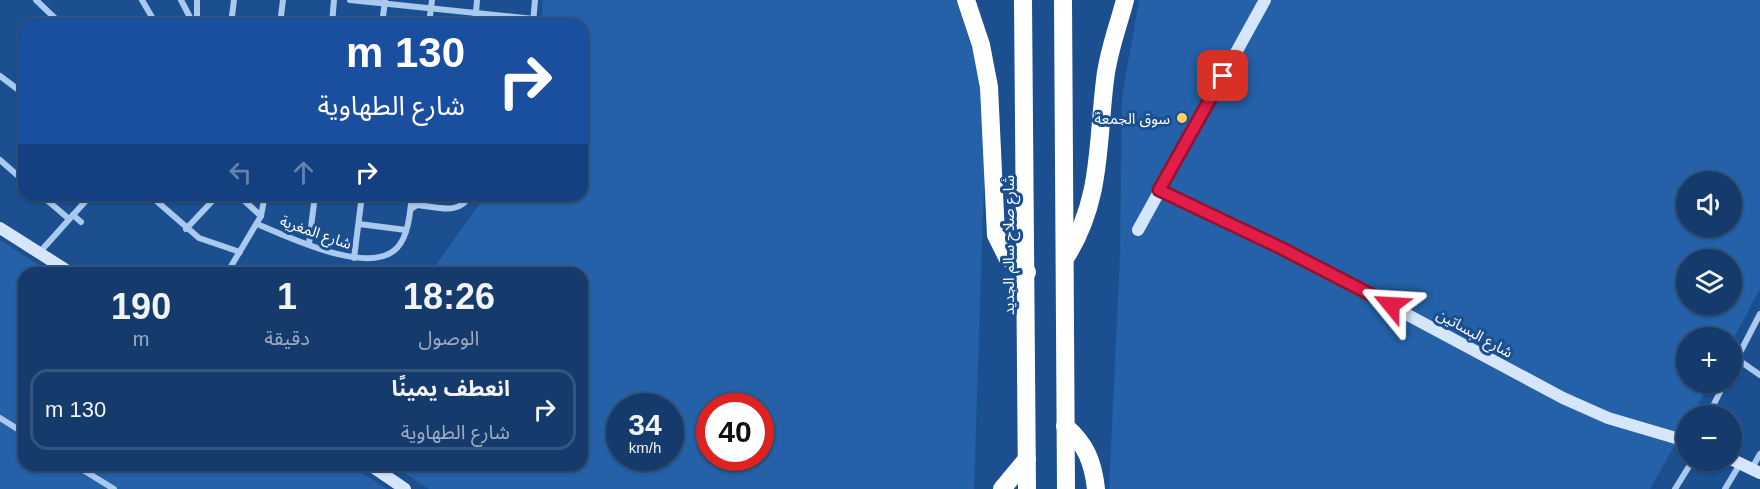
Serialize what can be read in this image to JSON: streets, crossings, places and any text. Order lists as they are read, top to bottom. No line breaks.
{"streets":{"highway":["شارع صلاح سالم الجديد"],"street":["شارع المغرية","شارع البساتين"]},"places":["سوق الجمعة"],"page":{"turn":["130 m","شارع الطهاوية"],"map_buttons":["+","−"],"eta":["18:26","الوصول","1","دقيقة","190","m"],"list":[{"name":"انعطف يمينًا","note":"شارع الطهاوية","value":"130 m"}],"speed":"34 km/h","limit":"40"}}
